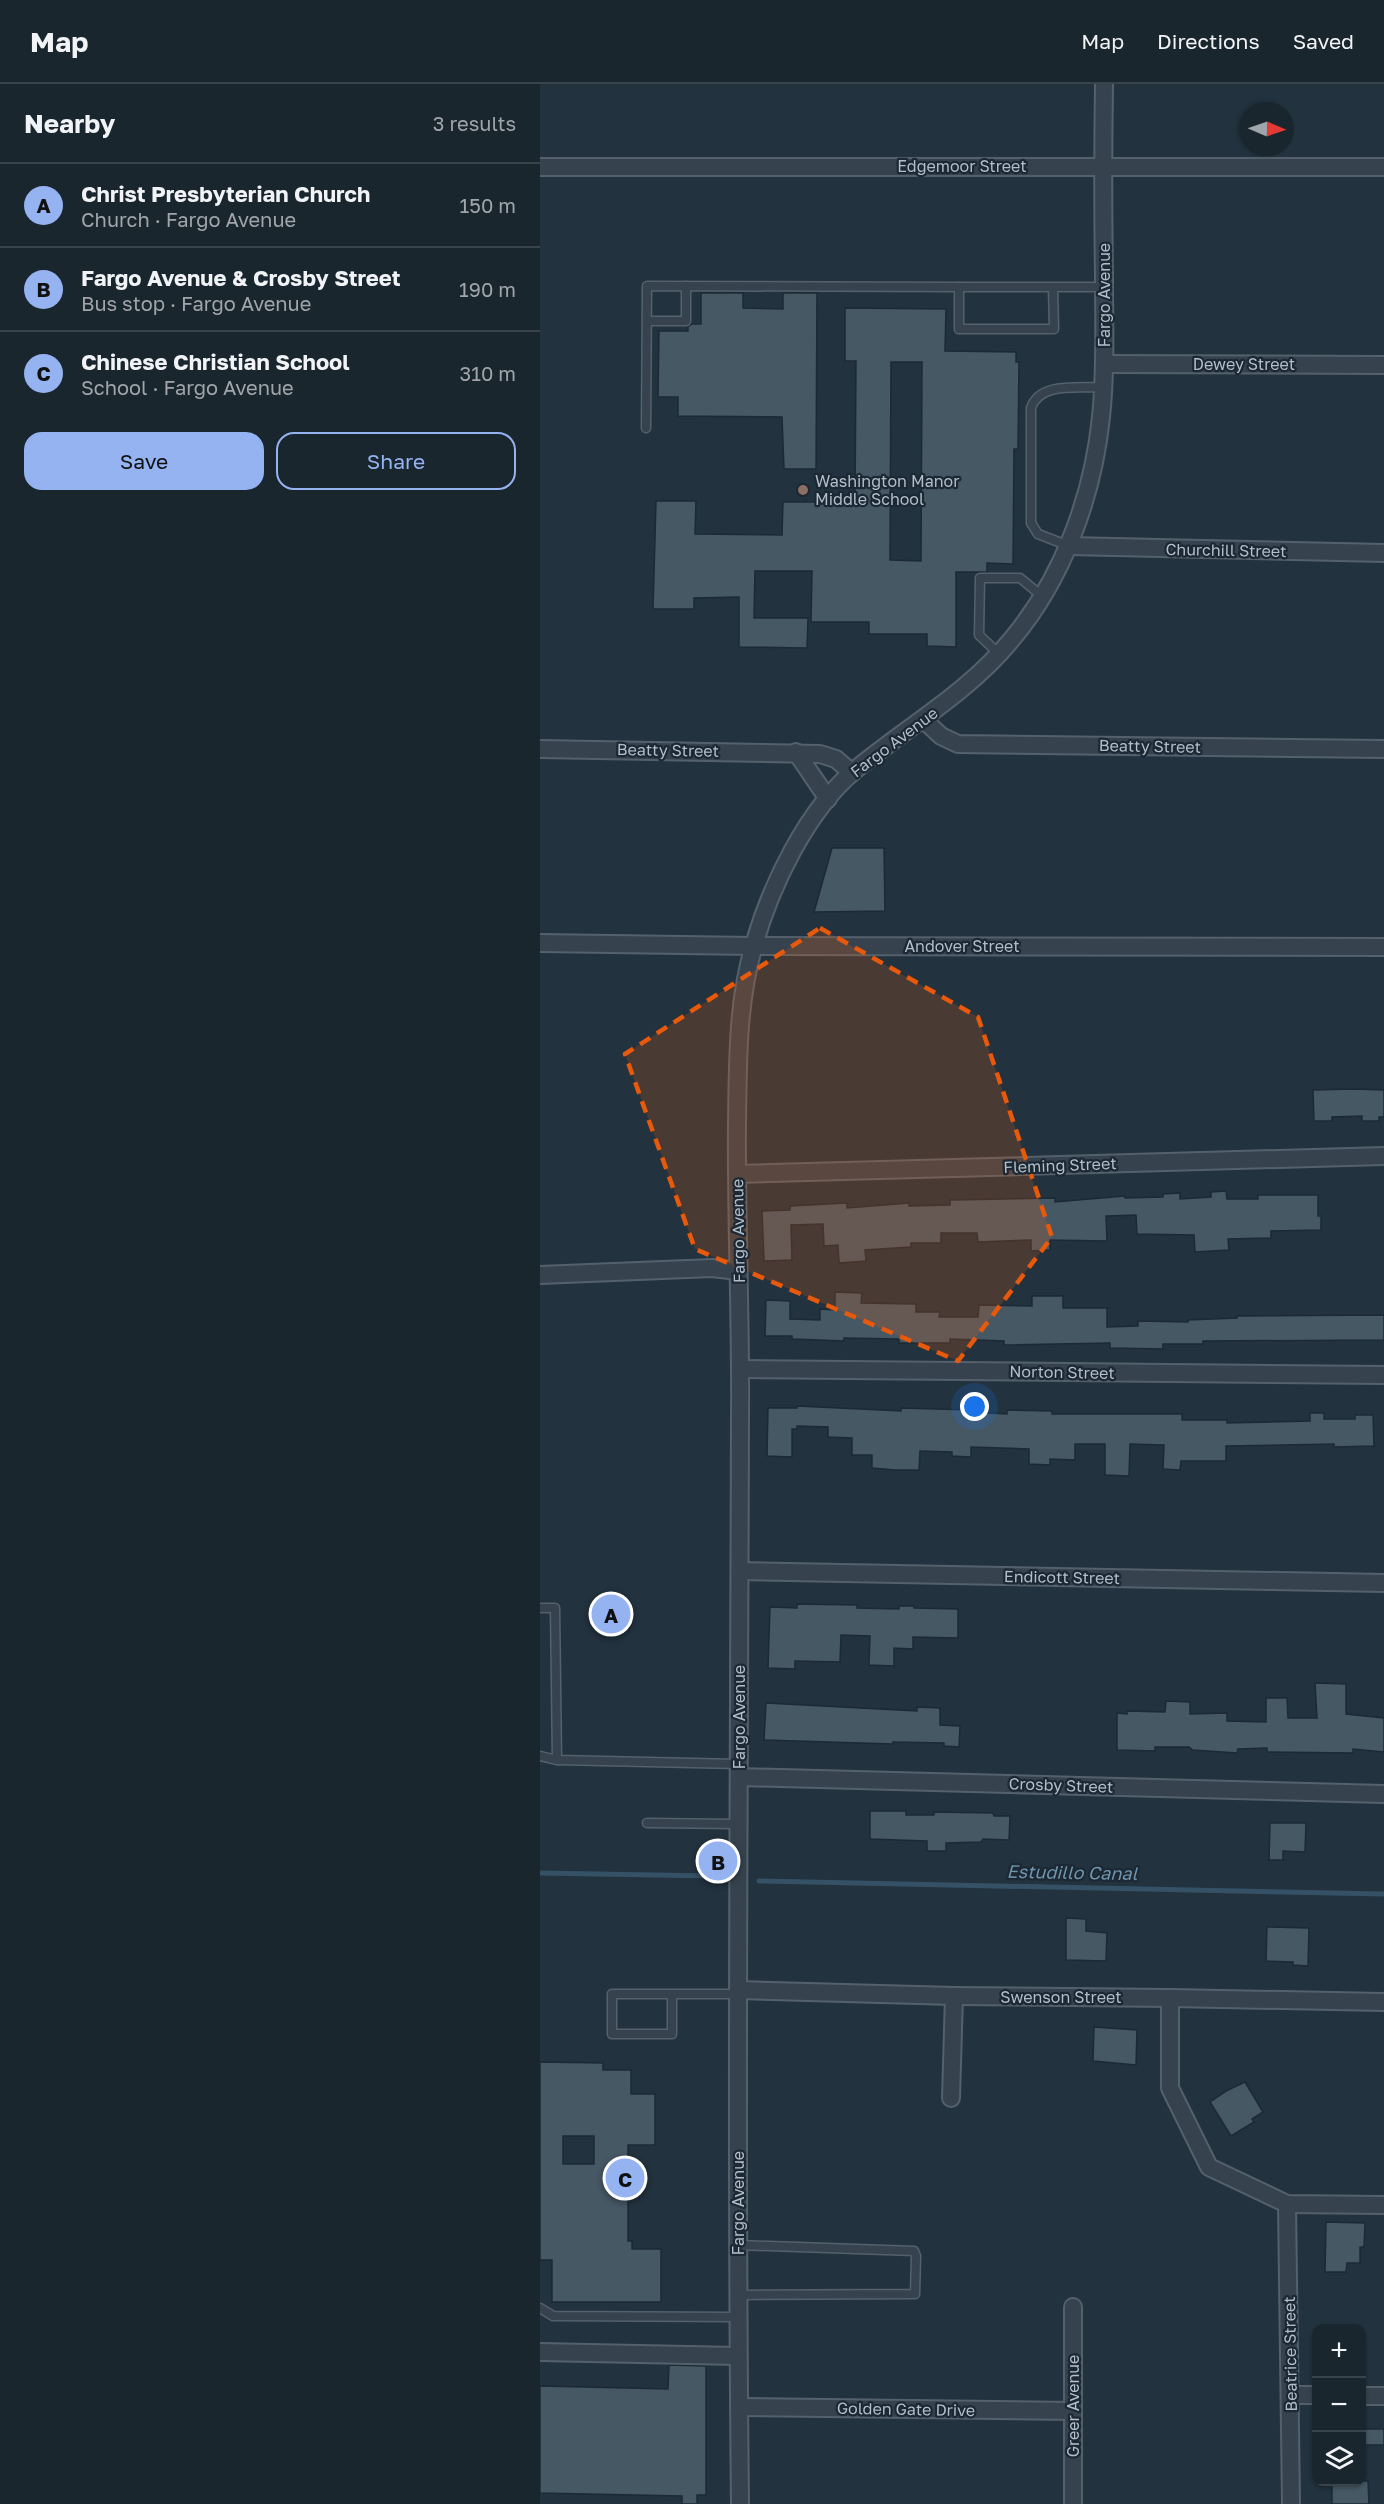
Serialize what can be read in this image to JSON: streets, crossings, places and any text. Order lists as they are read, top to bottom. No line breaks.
{"streets":{"street":["Edgemoor Street","Fargo Avenue","Dewey Street","Churchill Street","Beatty Street","Andover Street","Fleming Street","Norton Street","Endicott Street","Crosby Street","Swenson Street","Beatrice Street","Greer Avenue","Golden Gate Drive"]},"crossings":[["Edgemoor Street","Fargo Avenue"],["Fargo Avenue","Dewey Street"],["Fargo Avenue","Churchill Street"],["Fargo Avenue","Beatty Street"],["Fargo Avenue","Andover Street"],["Fargo Avenue","Fleming Street"],["Fargo Avenue","Norton Street"],["Fargo Avenue","Endicott Street"],["Fargo Avenue","Crosby Street"],["Fargo Avenue","Swenson Street"],["Fargo Avenue","Golden Gate Drive"],["Greer Avenue","Golden Gate Drive"]],"water":["Estudillo Canal"],"places":["Washington Manor Middle School"],"north":"right","page":{"header":"Map","nav":["Map","Directions","Saved"],"heading":["Nearby","3 results"],"list":[{"mark":"A","name":"Christ Presbyterian Church","note":"Church · Fargo Avenue","value":"150 m"},{"mark":"B","name":"Fargo Avenue & Crosby Street","note":"Bus stop · Fargo Avenue","value":"190 m"},{"mark":"C","name":"Chinese Christian School","note":"School · Fargo Avenue","value":"310 m"}],"buttons":["Save","Share"],"pins":["A","B","C"],"map_buttons":["+","−"]}}
